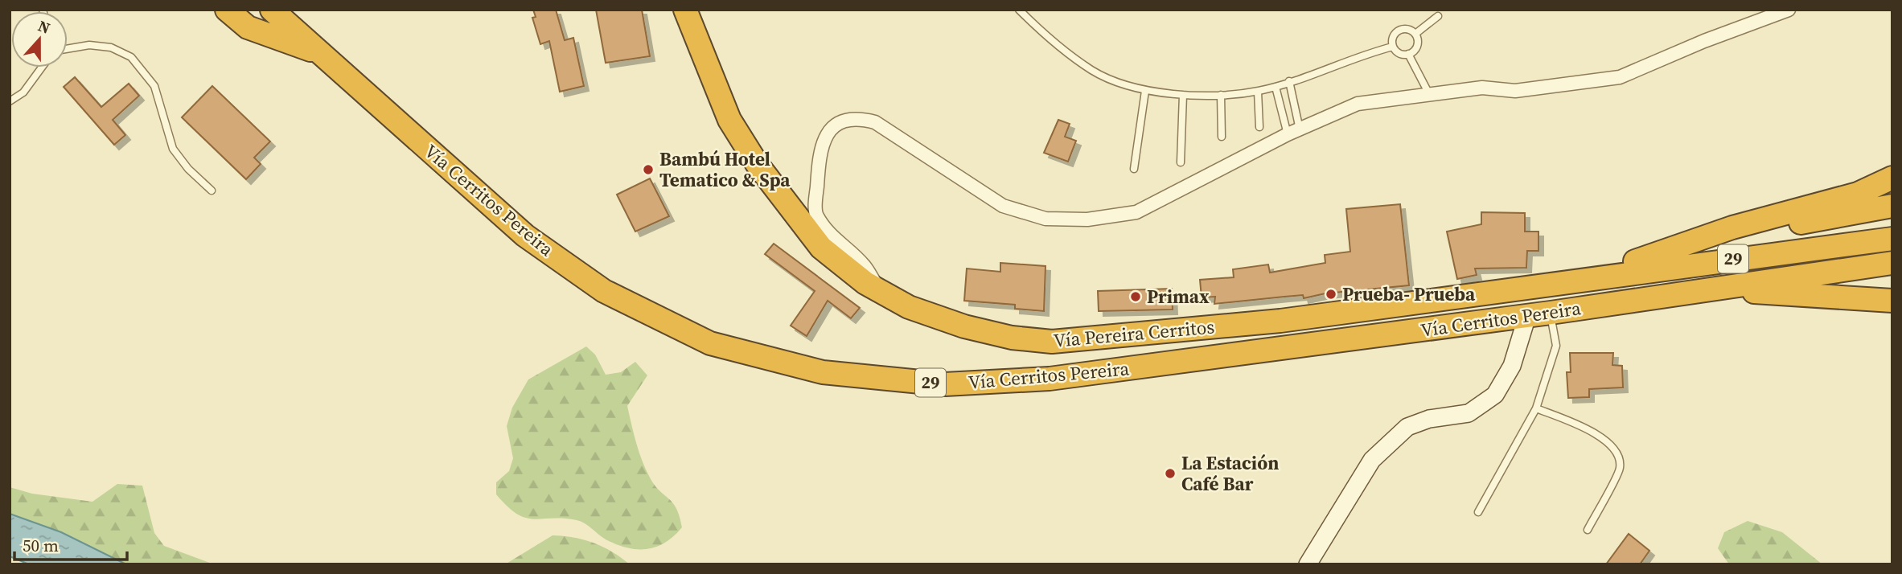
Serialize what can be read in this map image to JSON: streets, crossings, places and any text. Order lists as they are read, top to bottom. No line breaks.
{"streets":{"highway":["Vía Cerritos Pereira","29","Vía Pereira Cerritos"]},"crossings":[["Vía Cerritos Pereira","29"],["29","Vía Pereira Cerritos"]],"places":["Bambú Hotel Tematico & Spa","Prueba- Prueba","Primax","La Estación Café Bar"],"scale_bar":"50 m","north":"top"}
